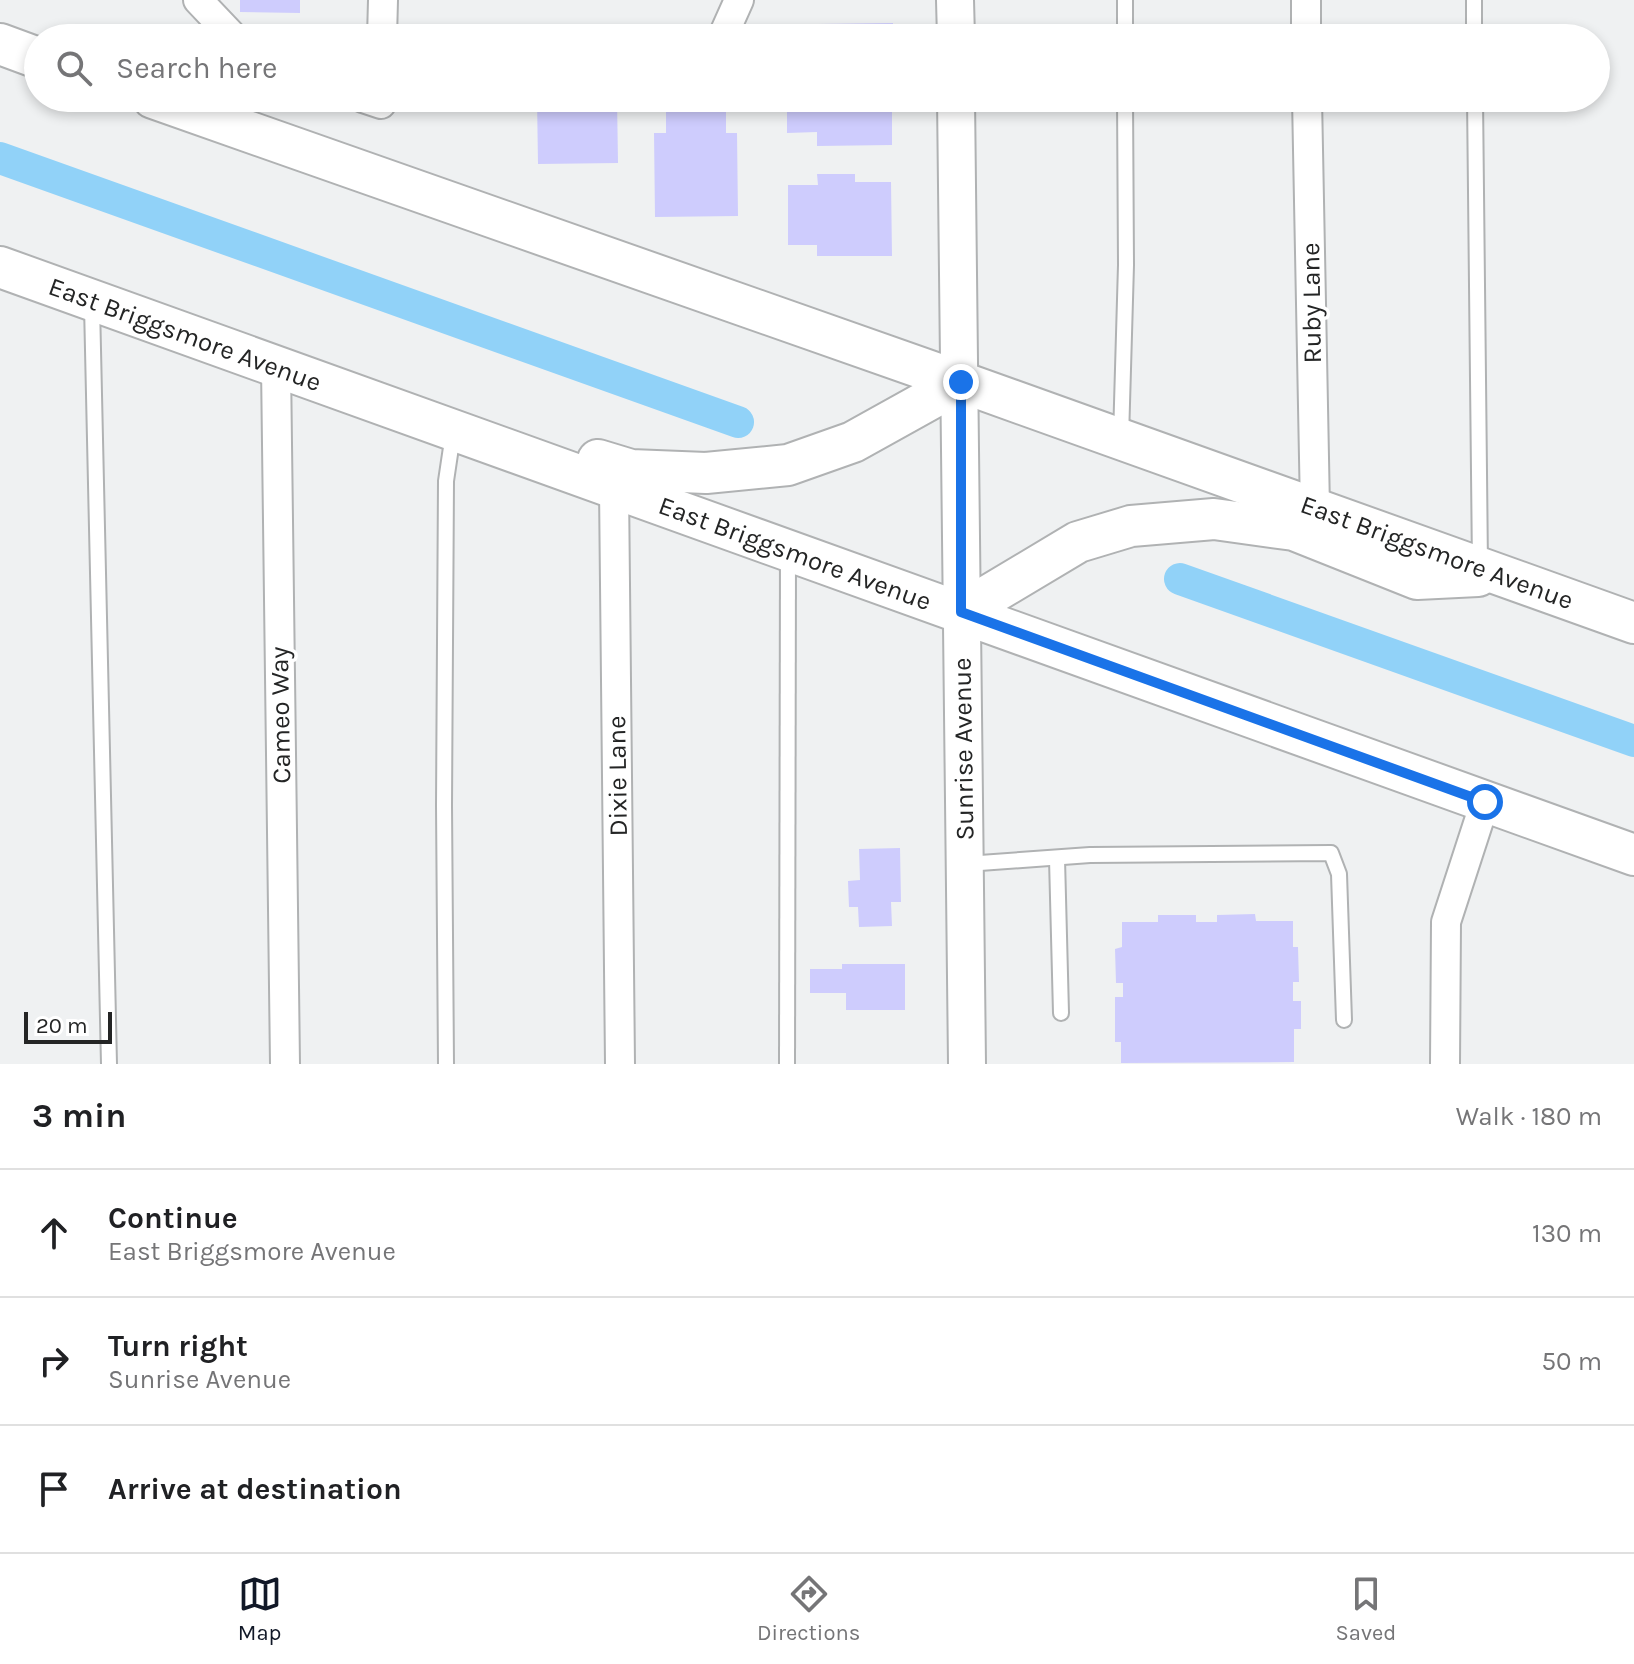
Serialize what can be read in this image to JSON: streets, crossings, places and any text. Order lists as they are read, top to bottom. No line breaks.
{"streets":{"main road":["East Briggsmore Avenue"],"street":["Ruby Lane","Cameo Way","Sunrise Avenue","Dixie Lane"]},"crossings":[["Ruby Lane","East Briggsmore Avenue"],["East Briggsmore Avenue","Cameo Way"],["East Briggsmore Avenue","Sunrise Avenue"],["East Briggsmore Avenue","Dixie Lane"]],"scale_bar":"20 m","page":{"search":"Search here","scale":"20 m","heading":["3 min","Walk · 180 m"],"list":[["Continue","East Briggsmore Avenue","130 m"],["Turn right","Sunrise Avenue","50 m"],"Arrive at destination"],"nav":["Map","Directions","Saved"]}}
